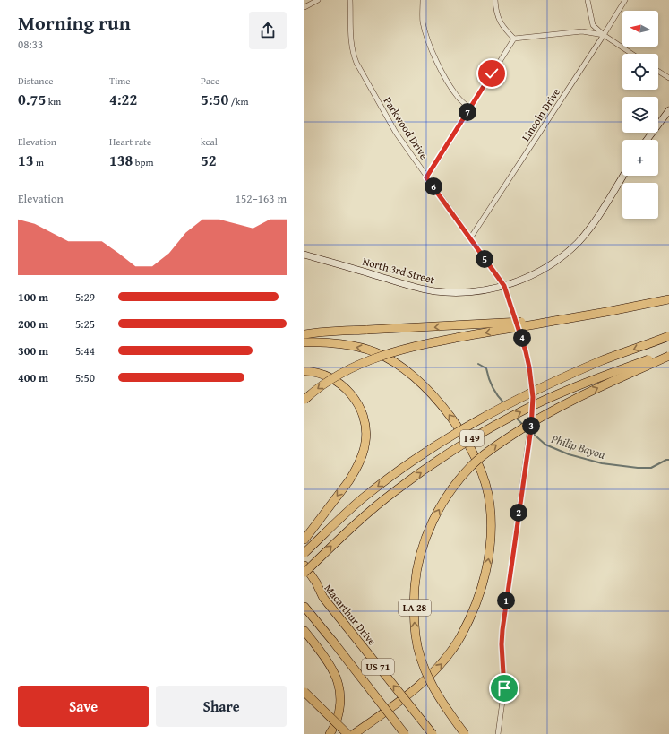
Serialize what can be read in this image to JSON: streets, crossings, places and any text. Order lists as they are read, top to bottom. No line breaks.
{"streets":{"highway":["I 49","LA 28","Macarthur Drive","US 71"],"main road":["North 3rd Street"],"street":["Lincoln Drive","Parkwood Drive"]},"crossings":[["Lincoln Drive","Parkwood Drive"],["Parkwood Drive","North 3rd Street"]],"water":["Philip Bayou"],"north":"left","page":{"heading":["Morning run","08:33"],"map_buttons":["+","−"],"stats":[["Distance","0.75 km"],["Time","4:22"],["Pace","5:50 /km"],["Elevation","13 m"],["Heart rate","138 bpm"],["kcal","52"]],"pins":["7","6","5","4","3","2","1"],"chart":["Elevation","152–163 m"],"list":[{"name":"100 m","note":"5:29"},{"name":"200 m","note":"5:25"},{"name":"300 m","note":"5:44"},{"name":"400 m","note":"5:50"}],"buttons":["Save","Share"]}}
